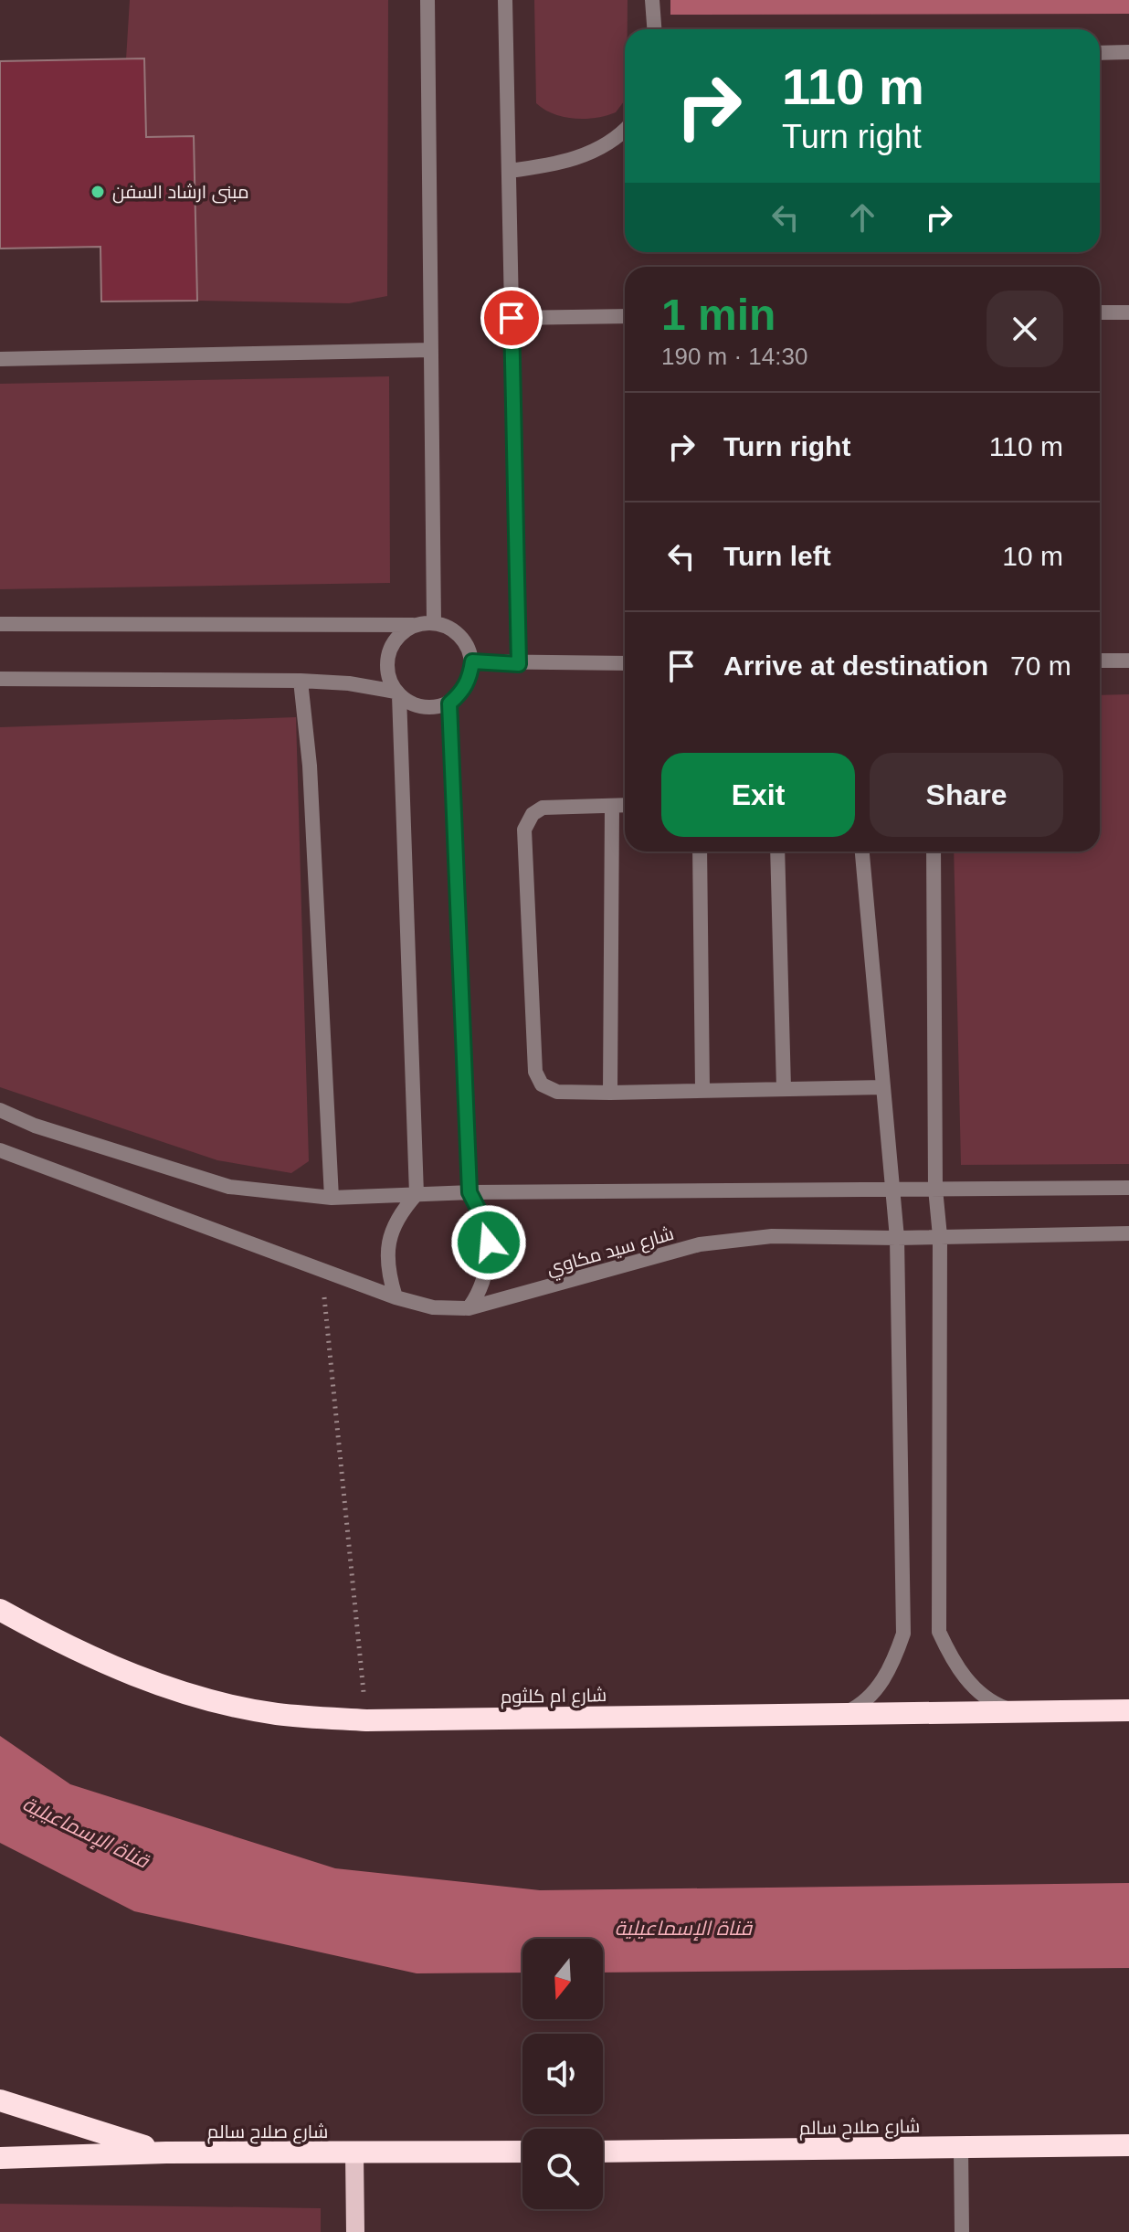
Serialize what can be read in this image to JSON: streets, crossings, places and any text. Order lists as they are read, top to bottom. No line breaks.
{"streets":{"highway":["شارع ام كلثوم","شارع صلاح سالم"],"street":["شارع سيد مكاوي"]},"water":["قناة الإسماعيلية"],"places":["مبنى ارشاد السفن"],"north":"bottom","page":{"turn":["110 m","Turn right"],"heading":["1 min","190 m · 14:30"],"list":[{"name":"Turn right","value":"110 m"},{"name":"Turn left","value":"10 m"},{"name":"Arrive at destination","value":"70 m"}],"buttons":["Exit","Share"]}}
